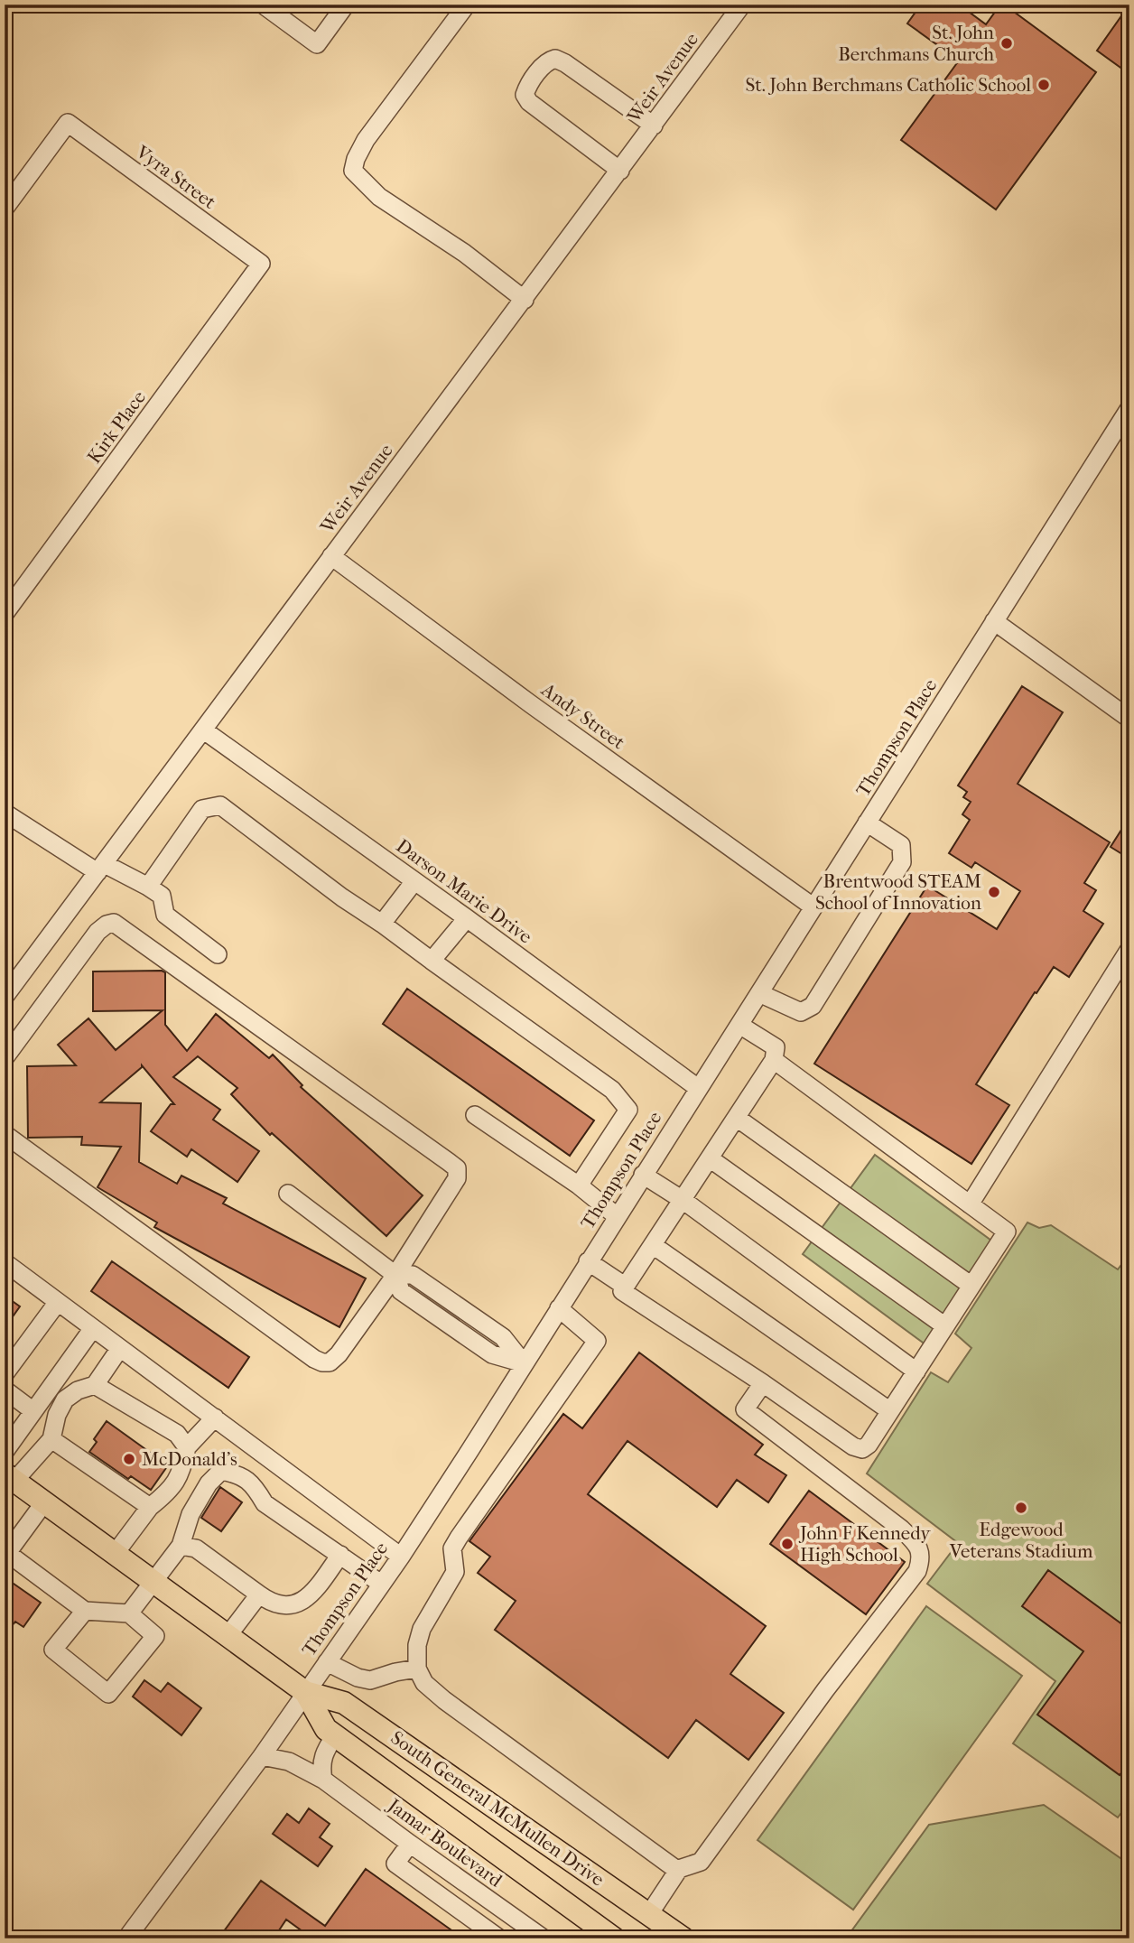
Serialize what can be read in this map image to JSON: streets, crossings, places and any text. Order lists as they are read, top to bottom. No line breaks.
{"streets":{"main road":["South General McMullen Drive"],"street":["Weir Avenue","Vyra Street","Kirk Place","Andy Street","Thompson Place","Darson Marie Drive","Jamar Boulevard"]},"crossings":[["Weir Avenue","Andy Street"],["Weir Avenue","Darson Marie Drive"],["Vyra Street","Kirk Place"],["Andy Street","Thompson Place"],["Thompson Place","Darson Marie Drive"],["Thompson Place","South General McMullen Drive"],["Thompson Place","Jamar Boulevard"]],"places":["St. John Berchmans Church","St. John Berchmans Catholic School","Brentwood STEAM School of Innovation","McDonald's","Edgewood Veterans Stadium","John F Kennedy High School"]}
